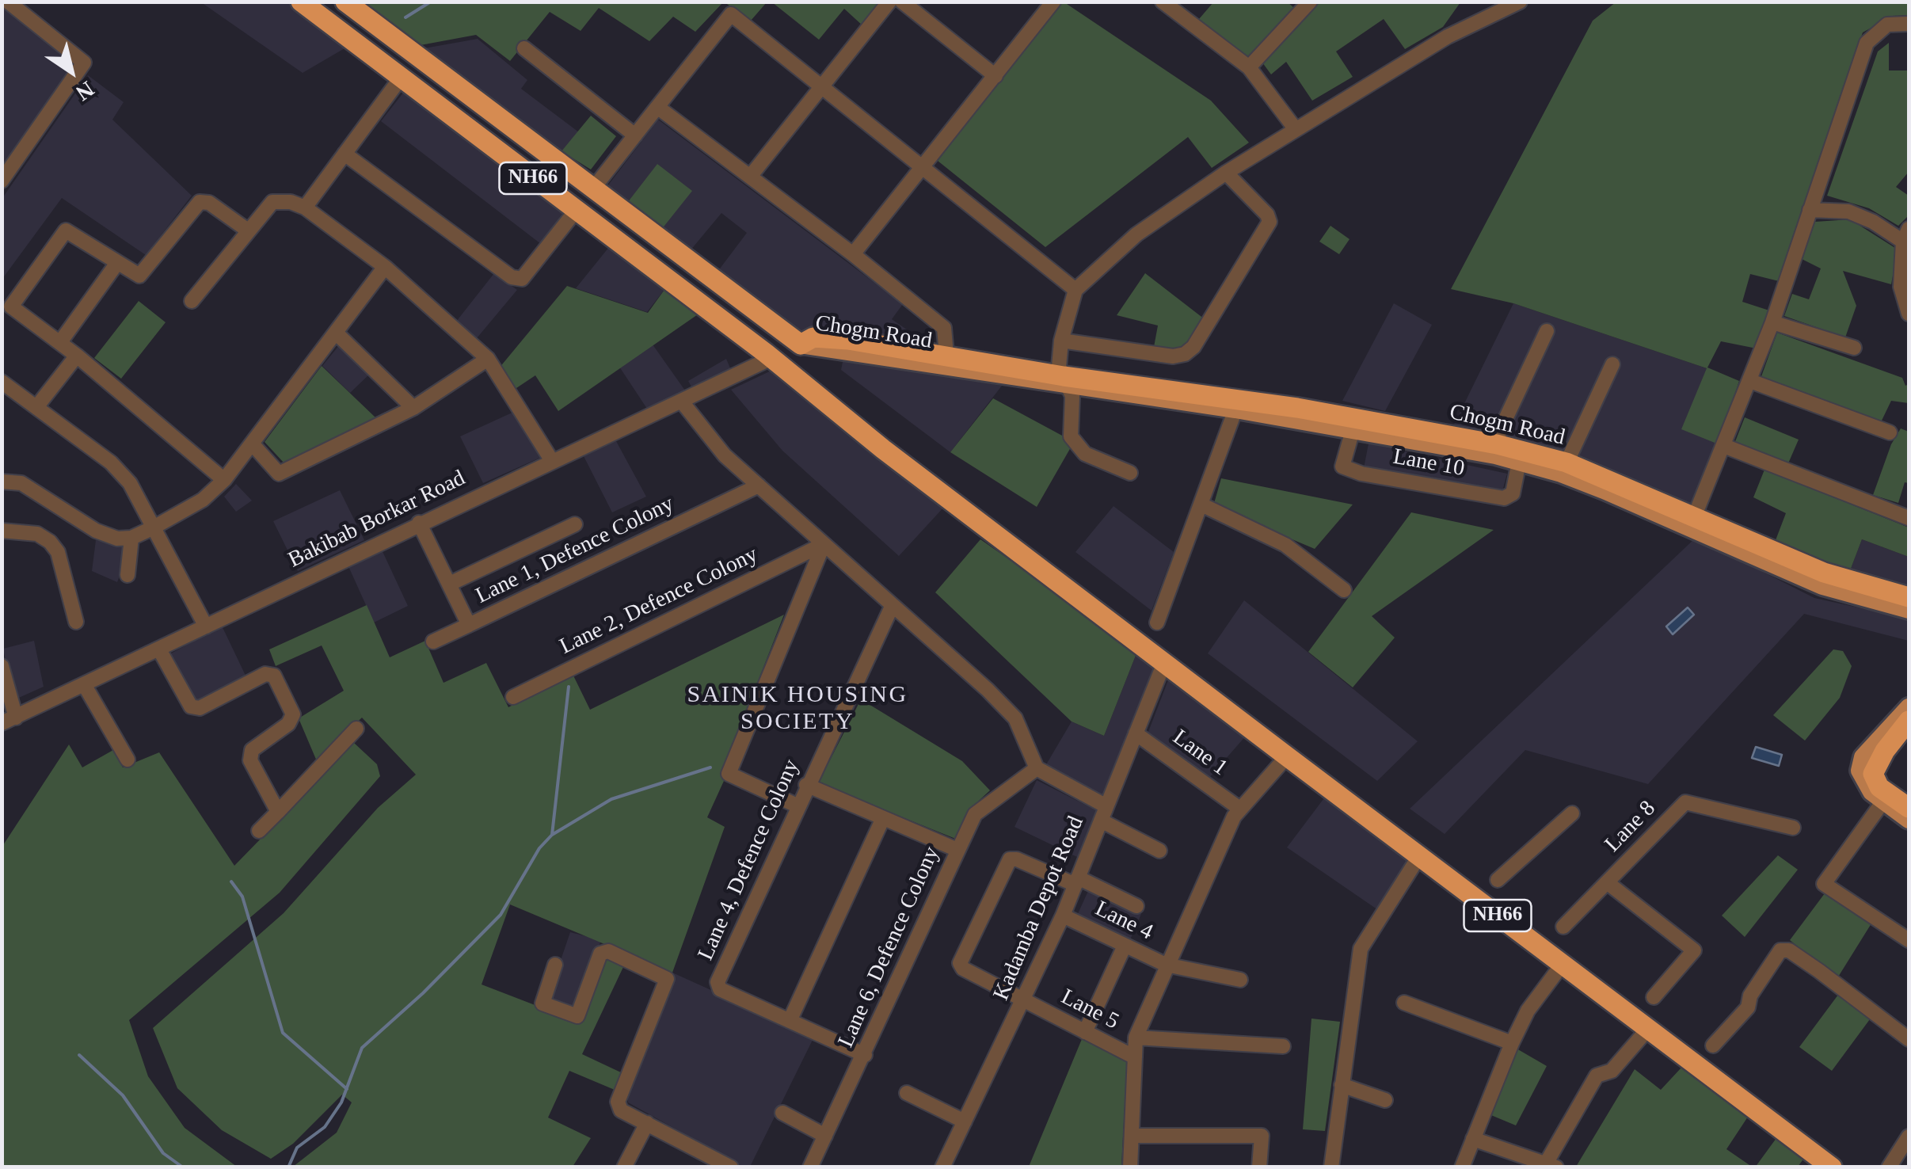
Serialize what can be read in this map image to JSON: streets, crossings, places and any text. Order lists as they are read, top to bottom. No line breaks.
{"streets":{"highway":["NH66","Chogm Road"],"street":["Lane 10","Bakibab Borkar Road","Lane 1, Defence Colony","Lane 2, Defence Colony","Lane 1","Lane 8","Lane 4, Defence Colony","Kadamba Depot Road","Lane 4","Lane 6, Defence Colony","Lane 5"]},"crossings":[["NH66","Chogm Road"],["NH66","Bakibab Borkar Road"],["NH66","Kadamba Depot Road"],["Chogm Road","Lane 10"],["Bakibab Borkar Road","Lane 1, Defence Colony"],["Lane 1","Kadamba Depot Road"],["Lane 4, Defence Colony","Lane 6, Defence Colony"],["Kadamba Depot Road","Lane 4"],["Kadamba Depot Road","Lane 5"]],"districts":["SAINIK HOUSING SOCIETY"],"north":"bottom right"}
